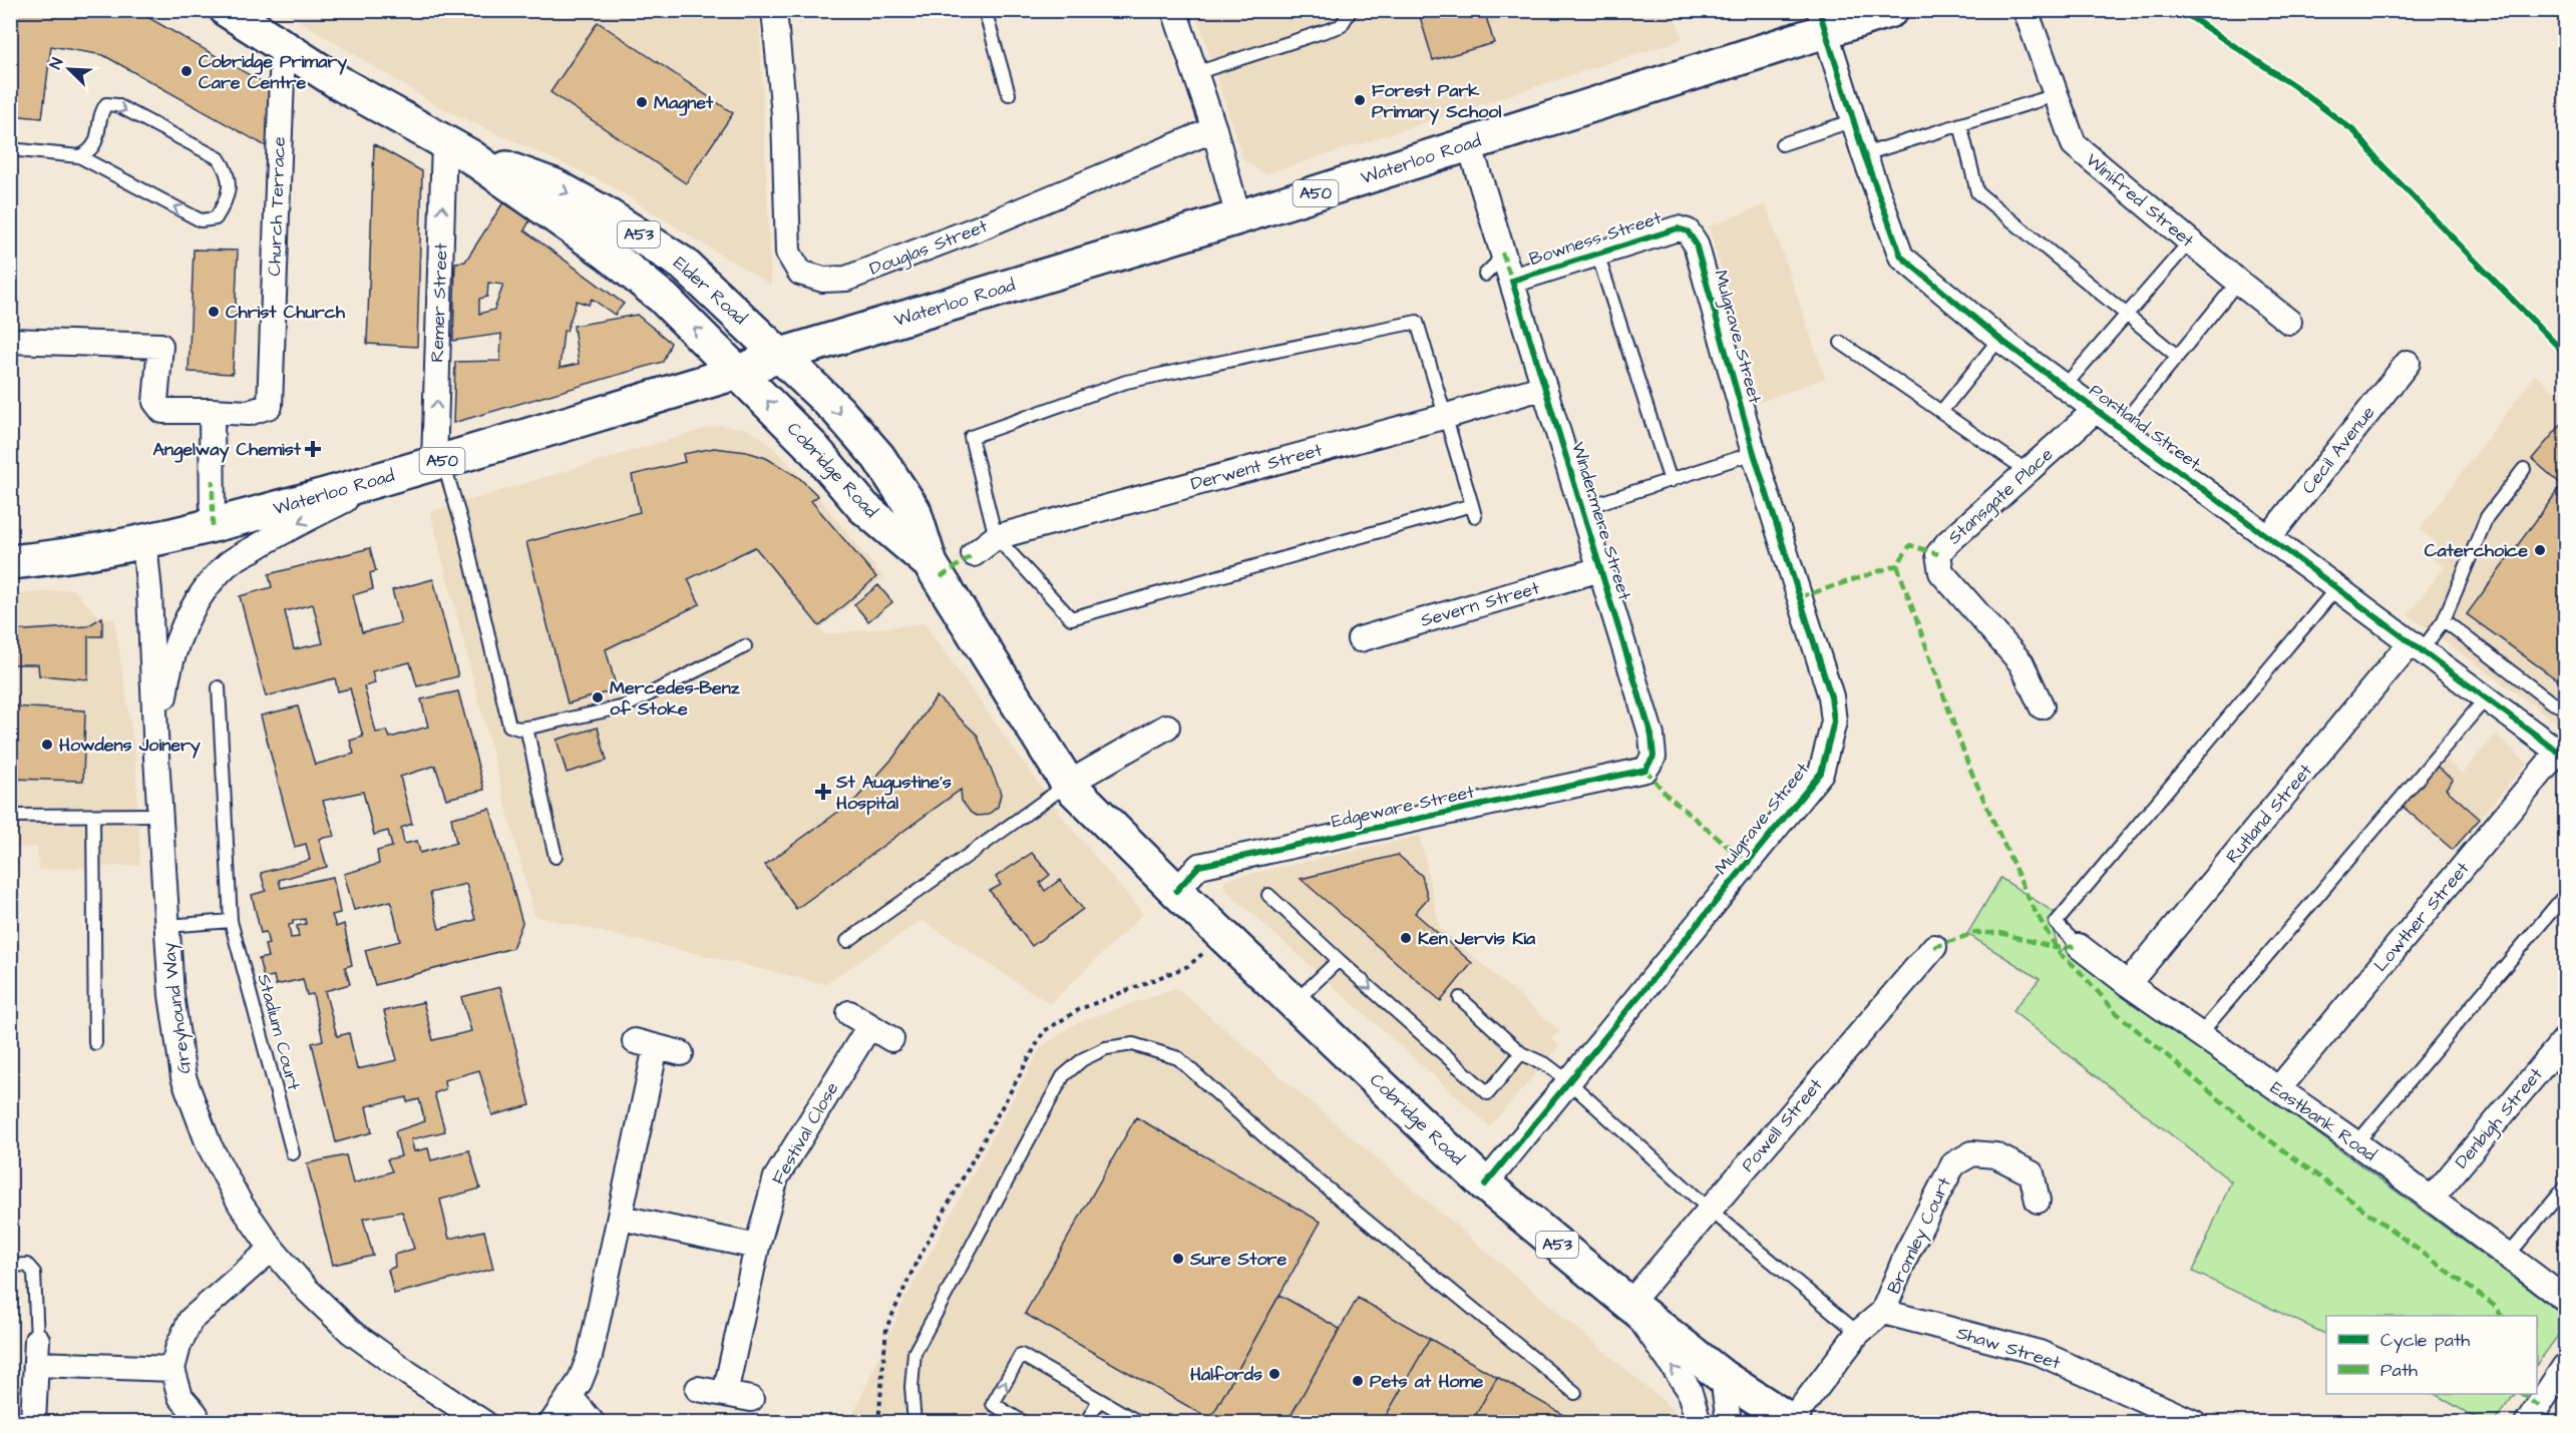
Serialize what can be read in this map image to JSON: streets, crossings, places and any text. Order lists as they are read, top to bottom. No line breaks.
{"streets":{"main road":["Waterloo Road","A50","A53","Elder Road","Cobridge Road"],"street":["Winifred Street","Church Terrace","Bowness Street","Douglas Street","Remer Street","Mulgrave Street","Portland Street","Cecil Avenue","Derwent Street","Stansgate Place","Windermere Street","Severn Street","Edgeware Street","Rutland Street","Lowther Street","Greyhound Way","Denbigh Street","Eastbank Road","Powell Street","Festival Close","Bromley Court","Shaw Street"],"lane":["Stadium Court"]},"crossings":[["Waterloo Road","Elder Road"],["Waterloo Road","Remer Street"],["Waterloo Road","Portland Street"],["Waterloo Road","Cobridge Road"],["Waterloo Road","Windermere Street"],["Waterloo Road","Greyhound Way"],["Church Terrace","Elder Road"],["Bowness Street","Mulgrave Street"],["Bowness Street","Windermere Street"],["Elder Road","Remer Street"],["Elder Road","Cobridge Road"],["Mulgrave Street","Cobridge Road"],["Portland Street","Cecil Avenue"],["Portland Street","Stansgate Place"],["Portland Street","Rutland Street"],["Portland Street","Lowther Street"],["Derwent Street","Windermere Street"],["Cobridge Road","Edgeware Street"],["Cobridge Road","Powell Street"],["Windermere Street","Severn Street"],["Windermere Street","Edgeware Street"],["Rutland Street","Eastbank Road"],["Lowther Street","Eastbank Road"],["Denbigh Street","Eastbank Road"],["Bromley Court","Shaw Street"]],"one_way":["Remer Street"],"places":{"other":["Cobridge Primary Care Centre","Forest Park Primary School","Magnet","Christ Church","Caterchoice","Mercedes-Benz of Stoke","Howdens Joinery","Ken Jervis Kia","Sure Store","Halfords","Pets at Home"],"health":["Angelway Chemist","St Augustine's Hospital"]},"legend":["Cycle path","Path"],"north":"top left"}
